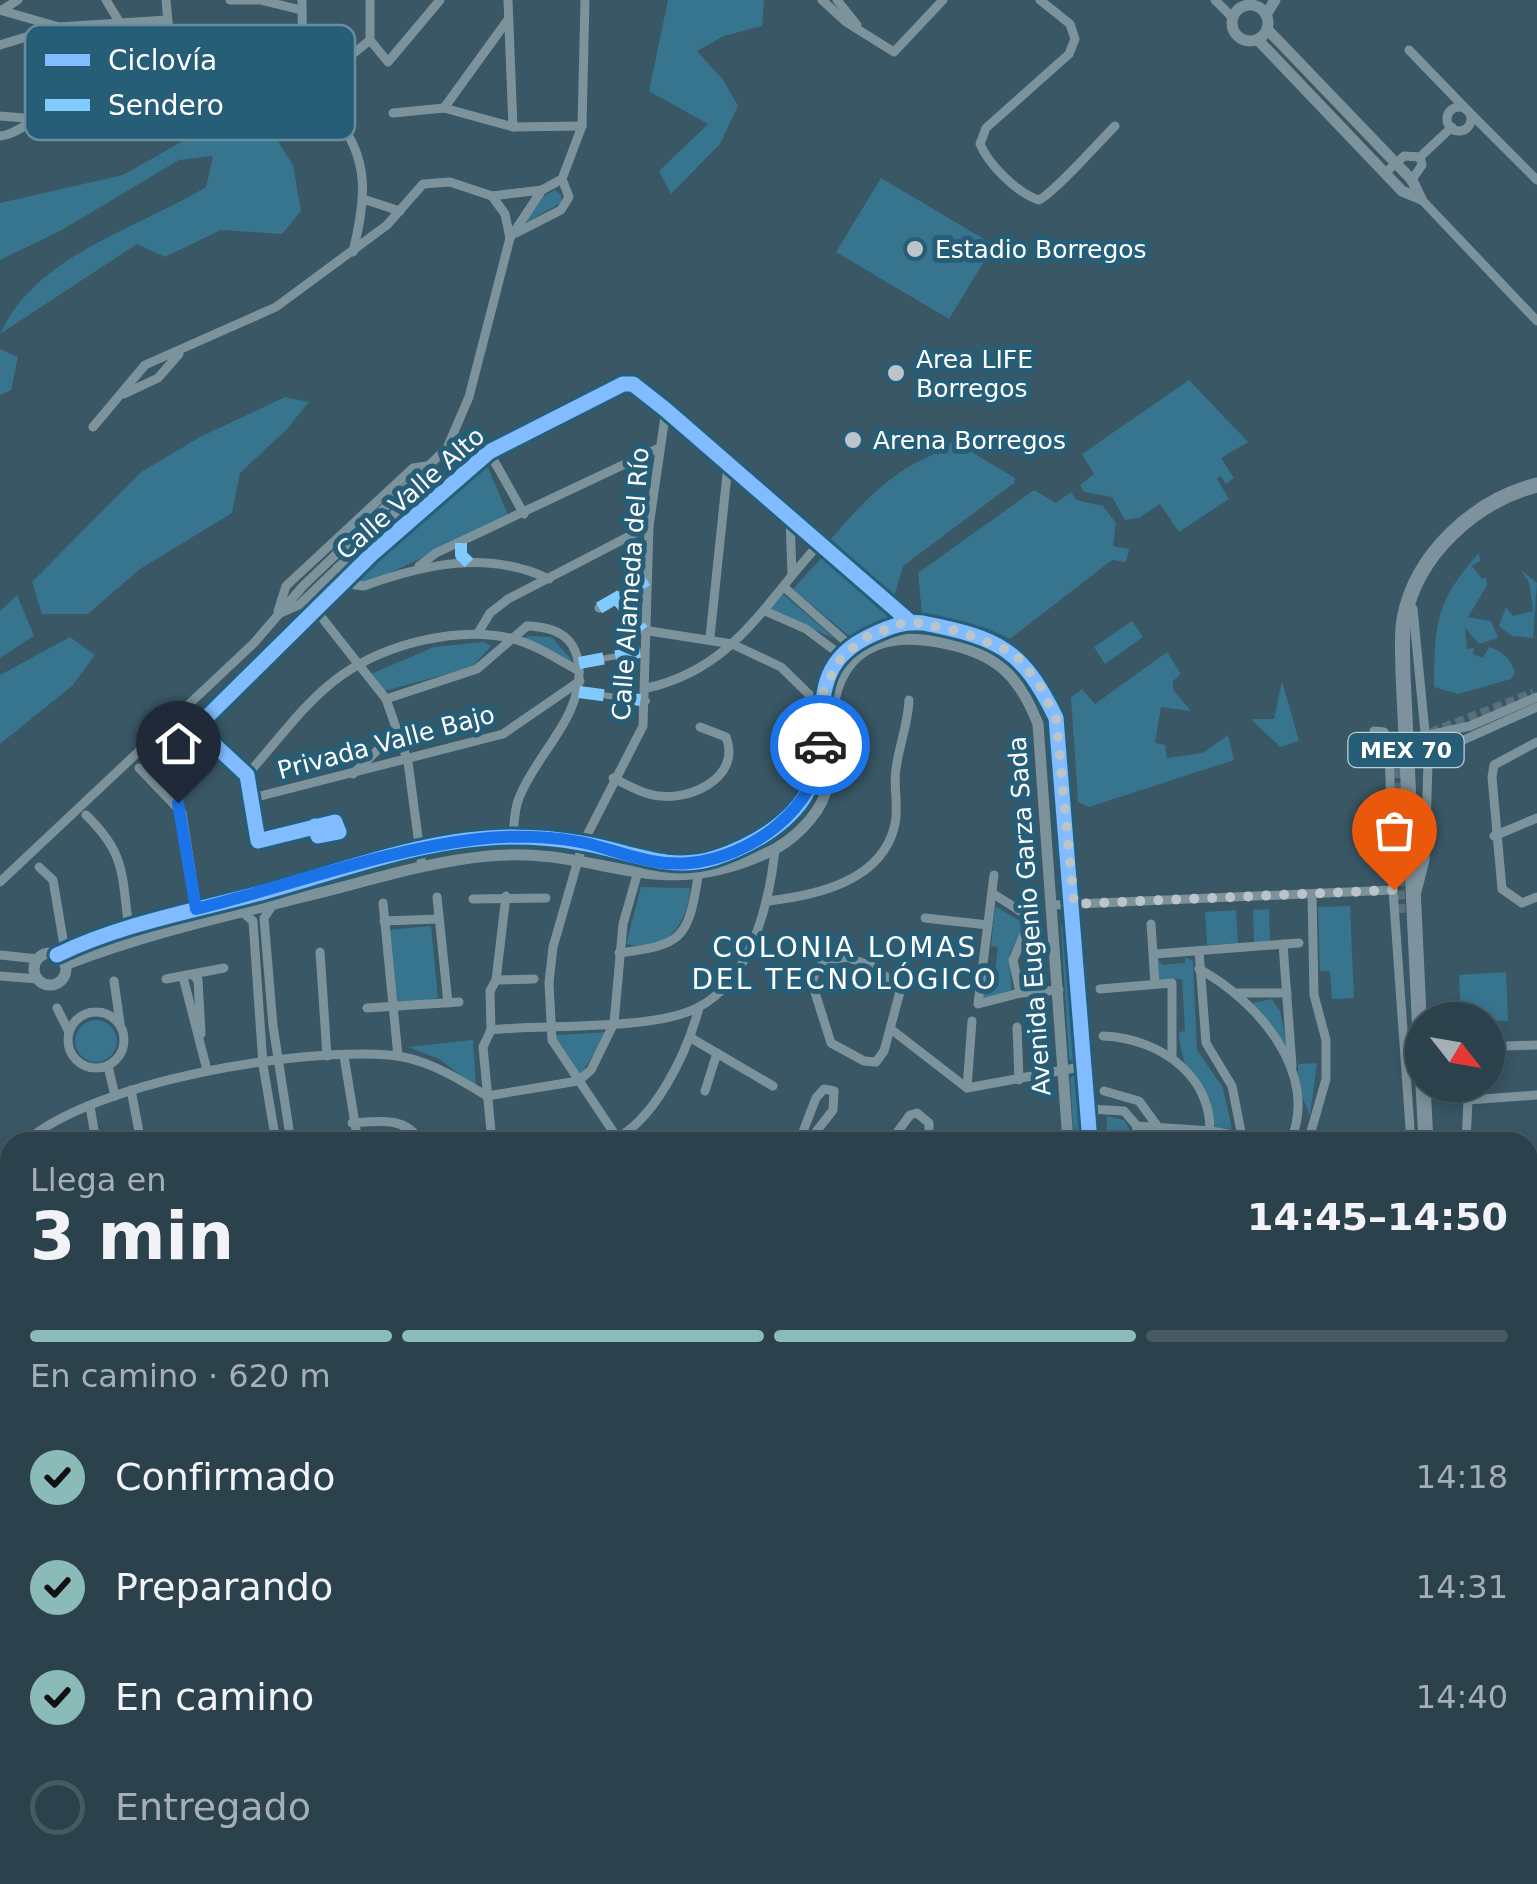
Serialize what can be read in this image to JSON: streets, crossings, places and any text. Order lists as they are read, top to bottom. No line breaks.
{"streets":{"highway":["MEX 70"],"street":["Calle Valle Alto","Calle Alameda del Río","Privada Valle Bajo","Avenida Eugenio Garza Sada"]},"crossings":[["Calle Valle Alto","Calle Alameda del Río"],["Calle Valle Alto","Avenida Eugenio Garza Sada"],["Calle Alameda del Río","Avenida Eugenio Garza Sada"]],"districts":["COLONIA LOMAS DEL TECNOLÓGICO"],"places":["Estadio Borregos","Area LIFE Borregos","Arena Borregos"],"legend":["Ciclovía","Sendero"],"north":"bottom right","page":{"heading":["3 min","Llega en","14:45–14:50"],"bar":"En camino · 620 m","list":[["Confirmado","14:18"],["Preparando","14:31"],["En camino","14:40"],"Entregado"]}}
